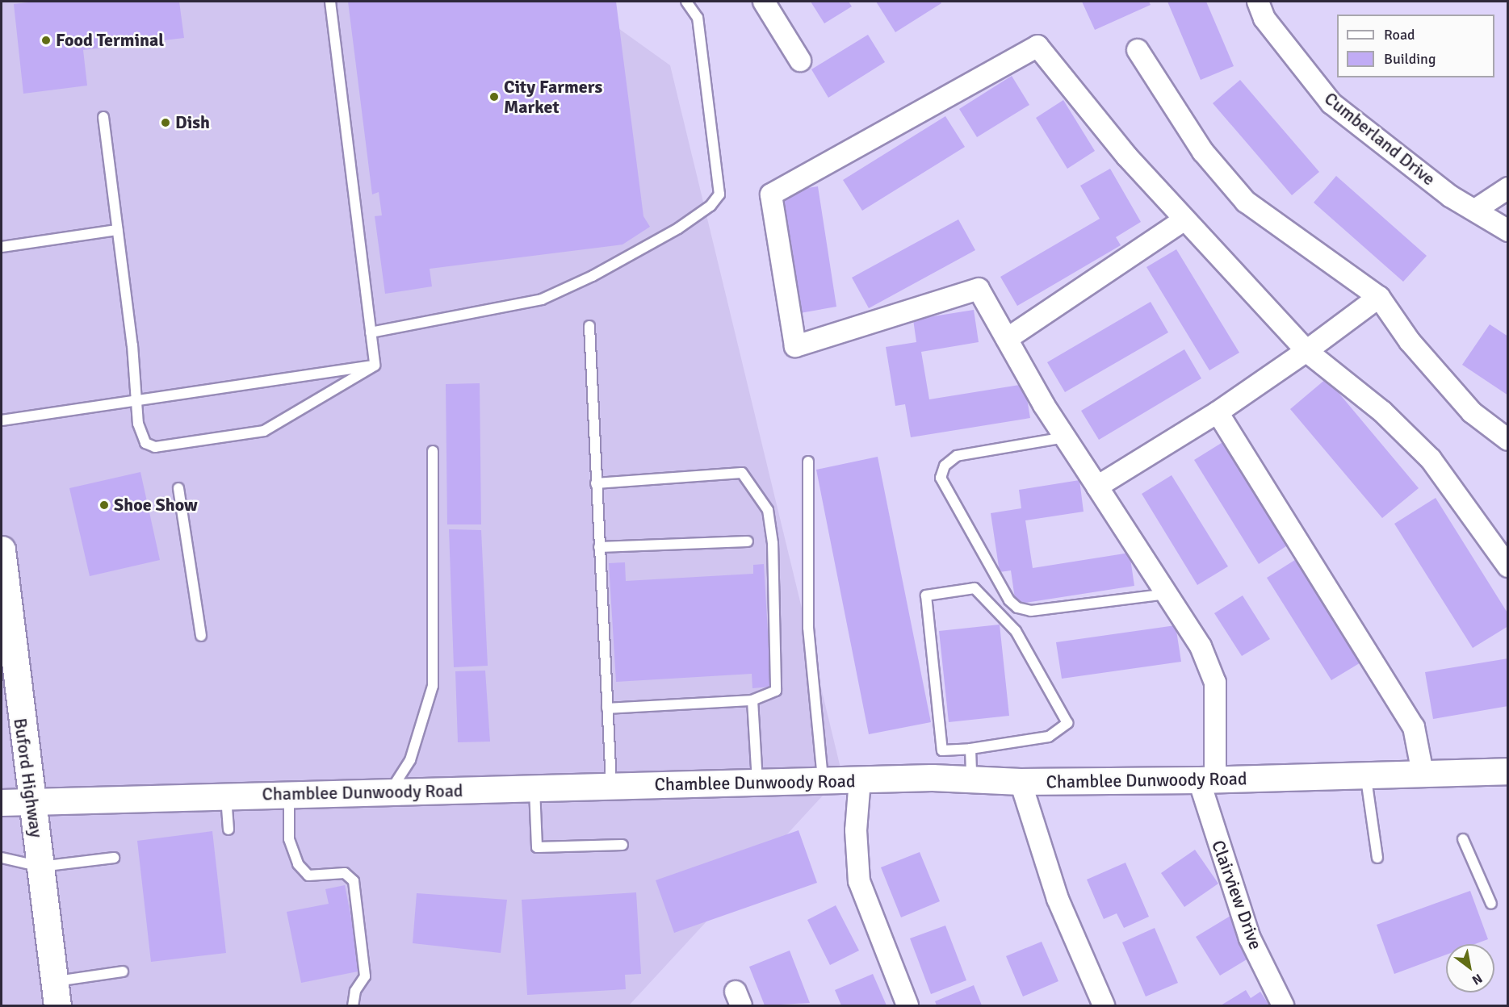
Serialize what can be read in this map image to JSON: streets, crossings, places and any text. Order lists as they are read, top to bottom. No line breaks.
{"streets":{"main road":["Buford Highway"],"street":["Cumberland Drive","Chamblee Dunwoody Road","Clairview Drive"]},"crossings":[["Buford Highway","Chamblee Dunwoody Road"],["Chamblee Dunwoody Road","Clairview Drive"]],"places":["Food Terminal","City Farmers Market","Dish","Shoe Show"],"legend":["Road","Building"],"north":"bottom right"}
